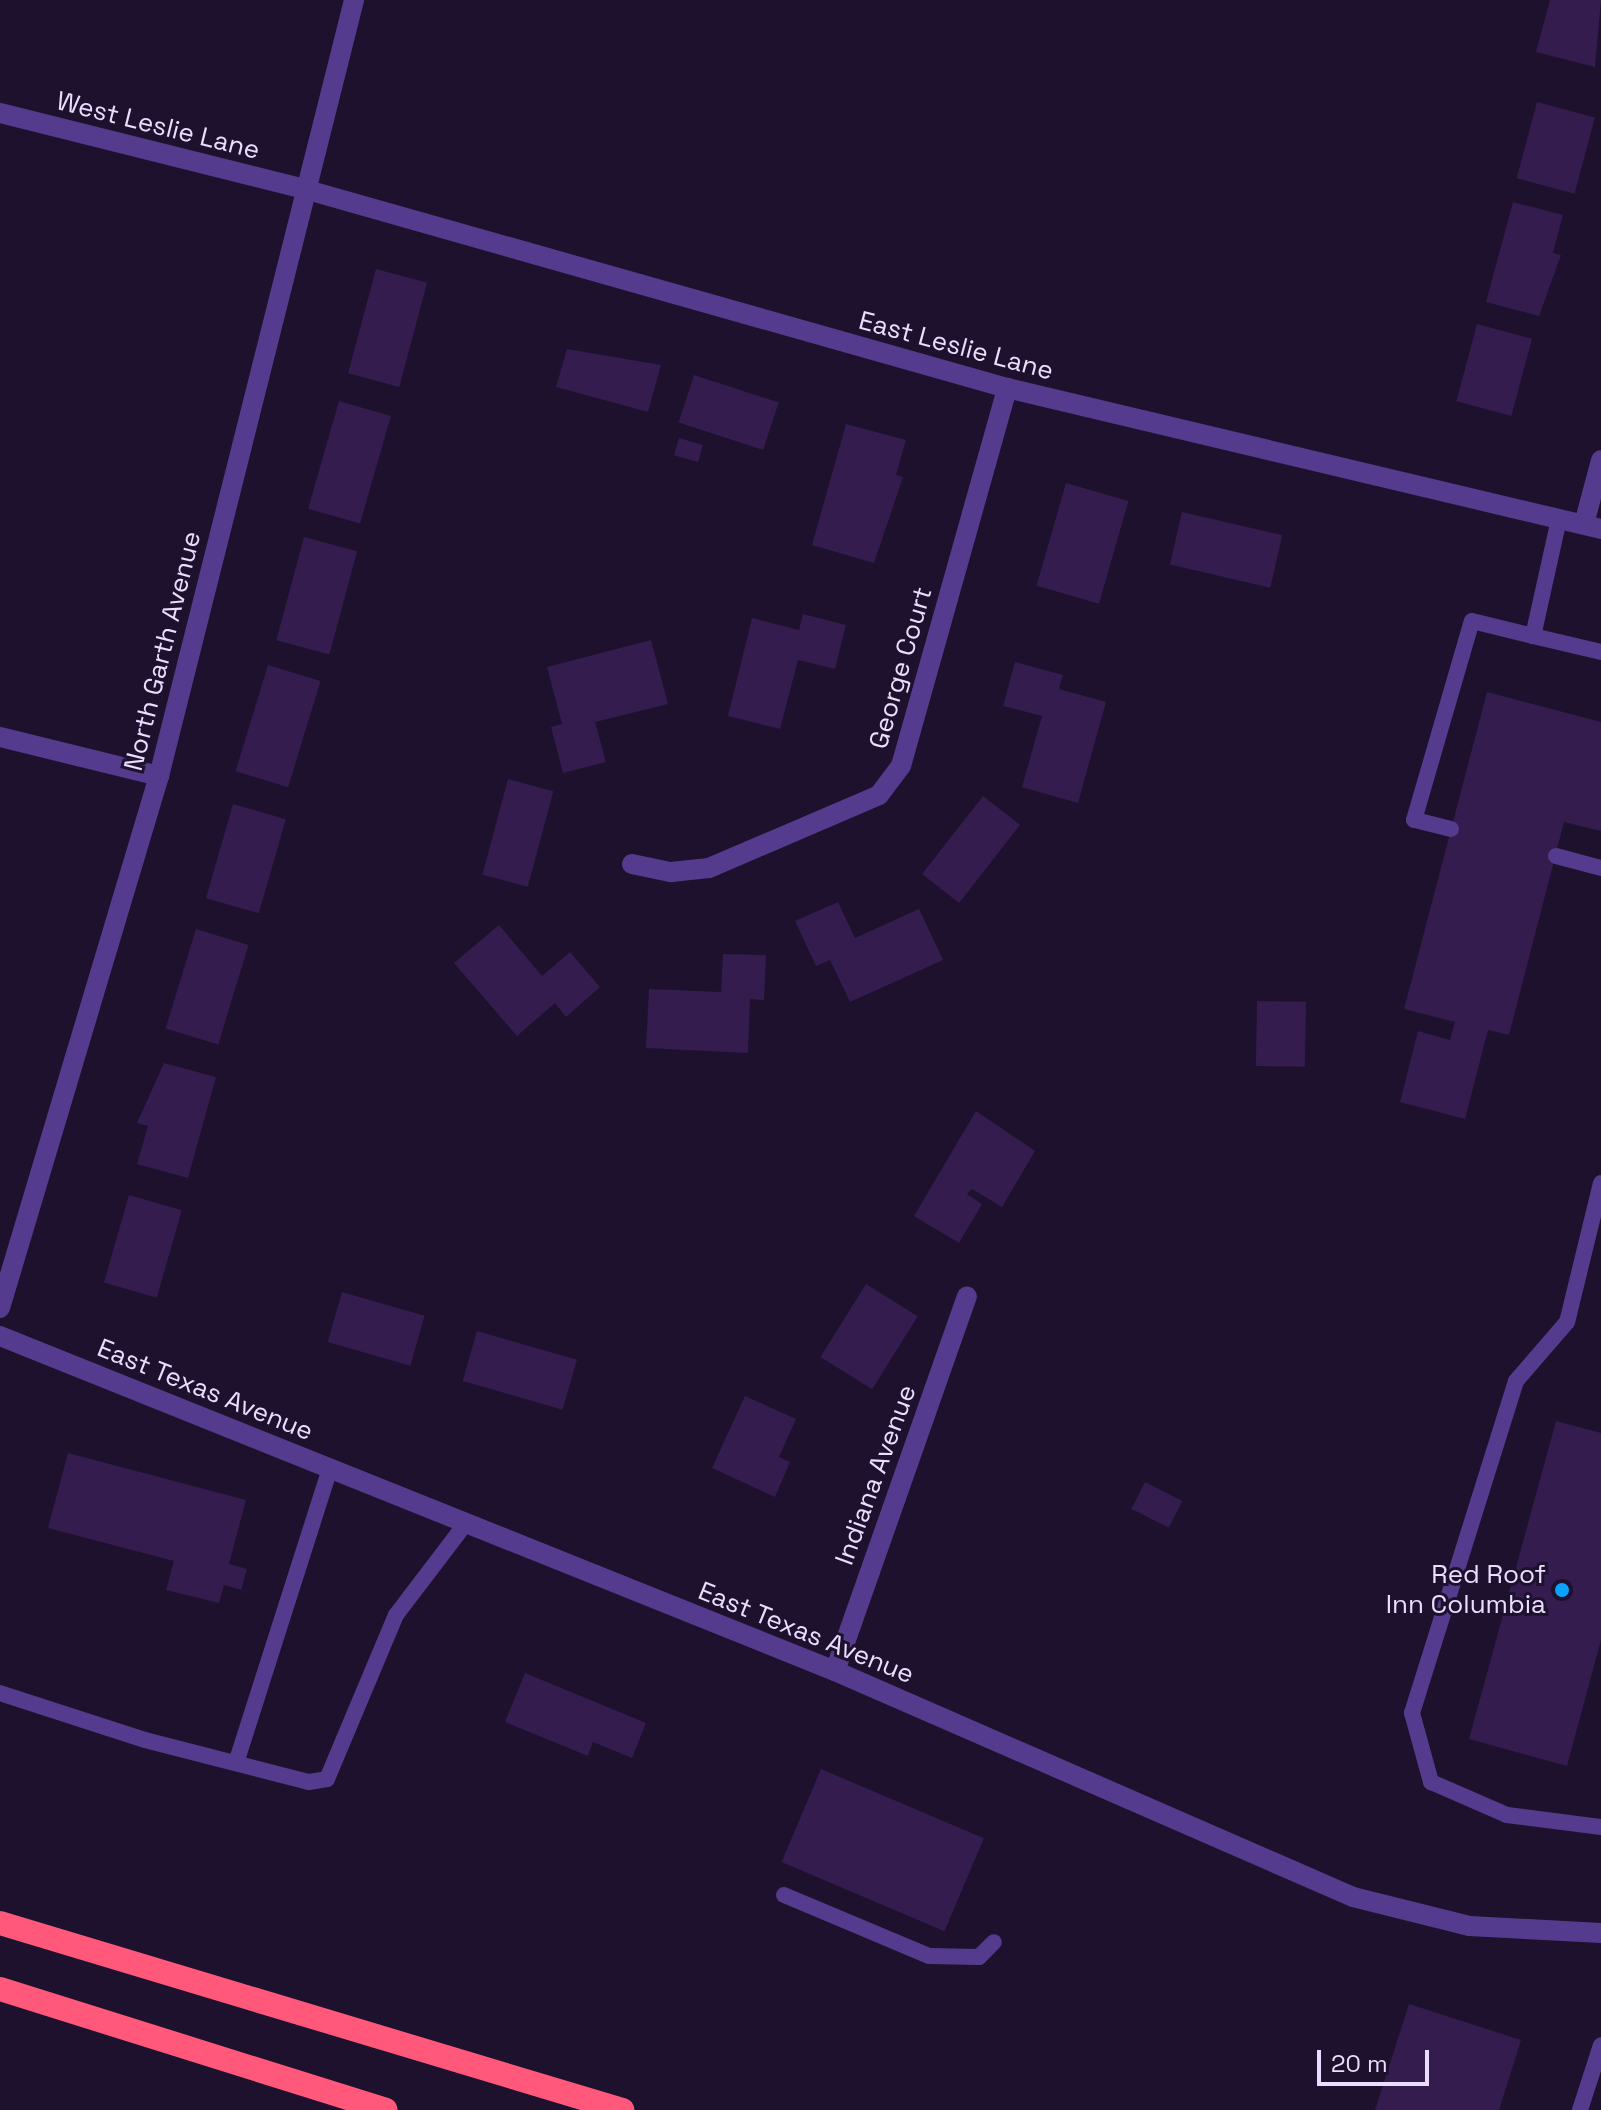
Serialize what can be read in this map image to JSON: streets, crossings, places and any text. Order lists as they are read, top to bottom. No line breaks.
{"streets":{"street":["West Leslie Lane","East Leslie Lane","North Garth Avenue","George Court","East Texas Avenue","Indiana Avenue"]},"crossings":[["West Leslie Lane","East Leslie Lane"],["West Leslie Lane","North Garth Avenue"],["East Leslie Lane","North Garth Avenue"],["East Leslie Lane","George Court"],["East Texas Avenue","Indiana Avenue"]],"places":["Red Roof Inn Columbia"],"scale_bar":"20 m"}
